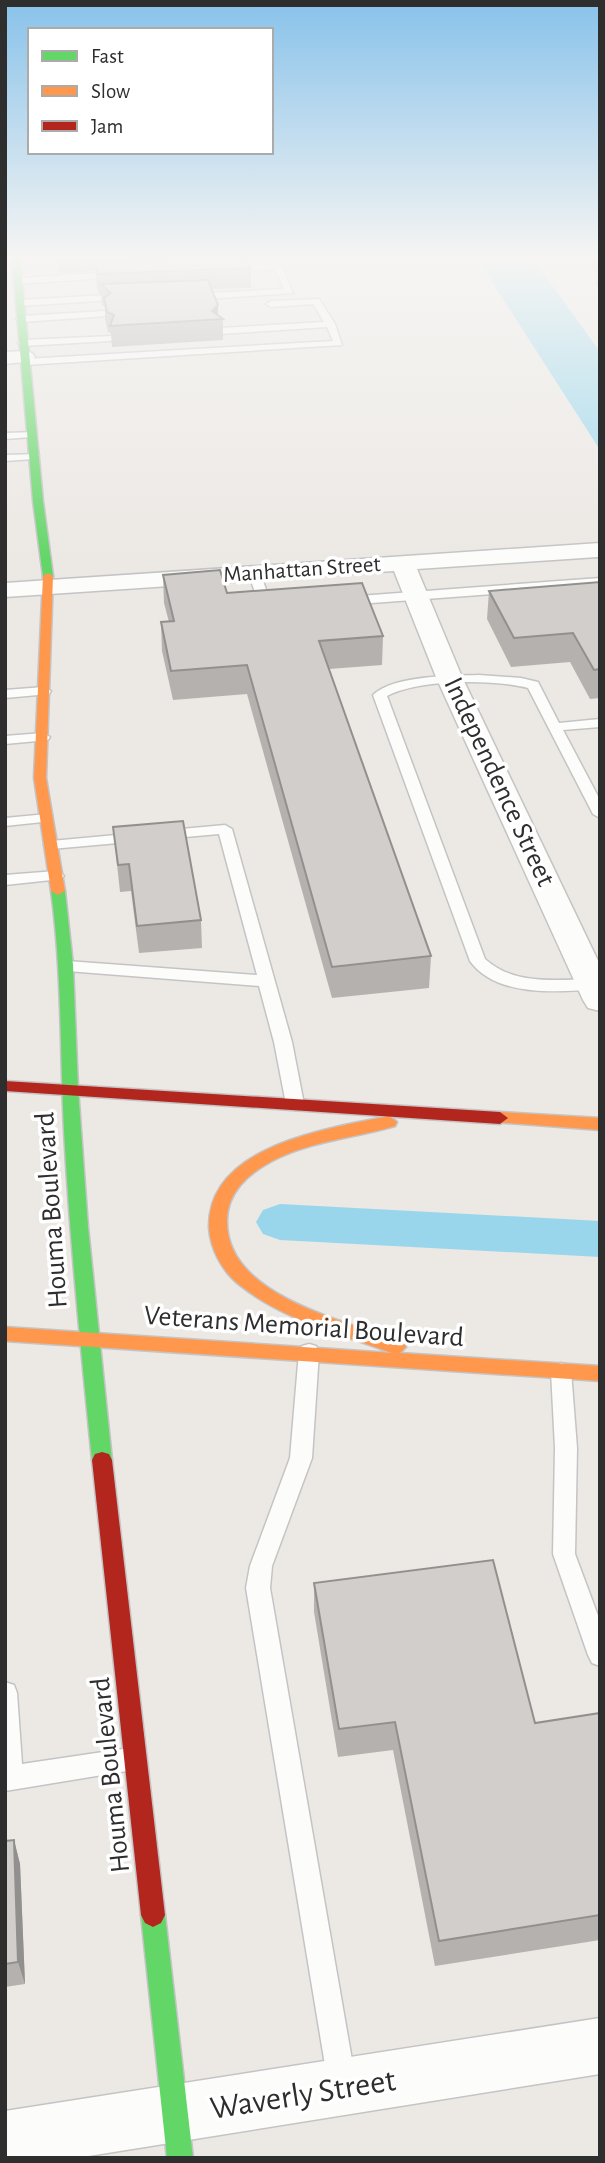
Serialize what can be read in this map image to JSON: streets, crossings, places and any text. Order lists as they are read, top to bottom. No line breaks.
{"streets":{"street":["Manhattan Street","Independence Street","Houma Boulevard","Veterans Memorial Boulevard","Waverly Street"]},"crossings":[["Manhattan Street","Independence Street"],["Manhattan Street","Houma Boulevard"],["Houma Boulevard","Veterans Memorial Boulevard"],["Houma Boulevard","Waverly Street"]],"legend":["Fast","Slow","Jam"]}
